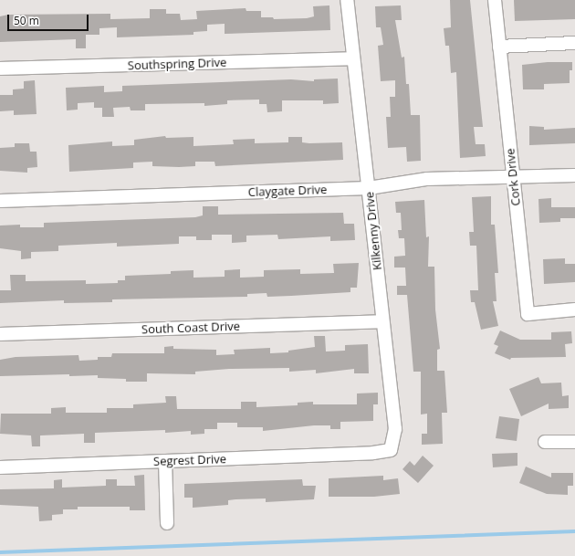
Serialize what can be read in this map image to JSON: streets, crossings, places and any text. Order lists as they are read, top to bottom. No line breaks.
{"streets":{"street":["Southspring Drive","Cork Drive","Claygate Drive","Kilkenny Drive","South Coast Drive","Segrest Drive"]},"crossings":[["Southspring Drive","Kilkenny Drive"],["Cork Drive","Claygate Drive"],["Claygate Drive","Kilkenny Drive"],["Kilkenny Drive","South Coast Drive"],["Kilkenny Drive","Segrest Drive"]],"scale_bar":"50 m"}
